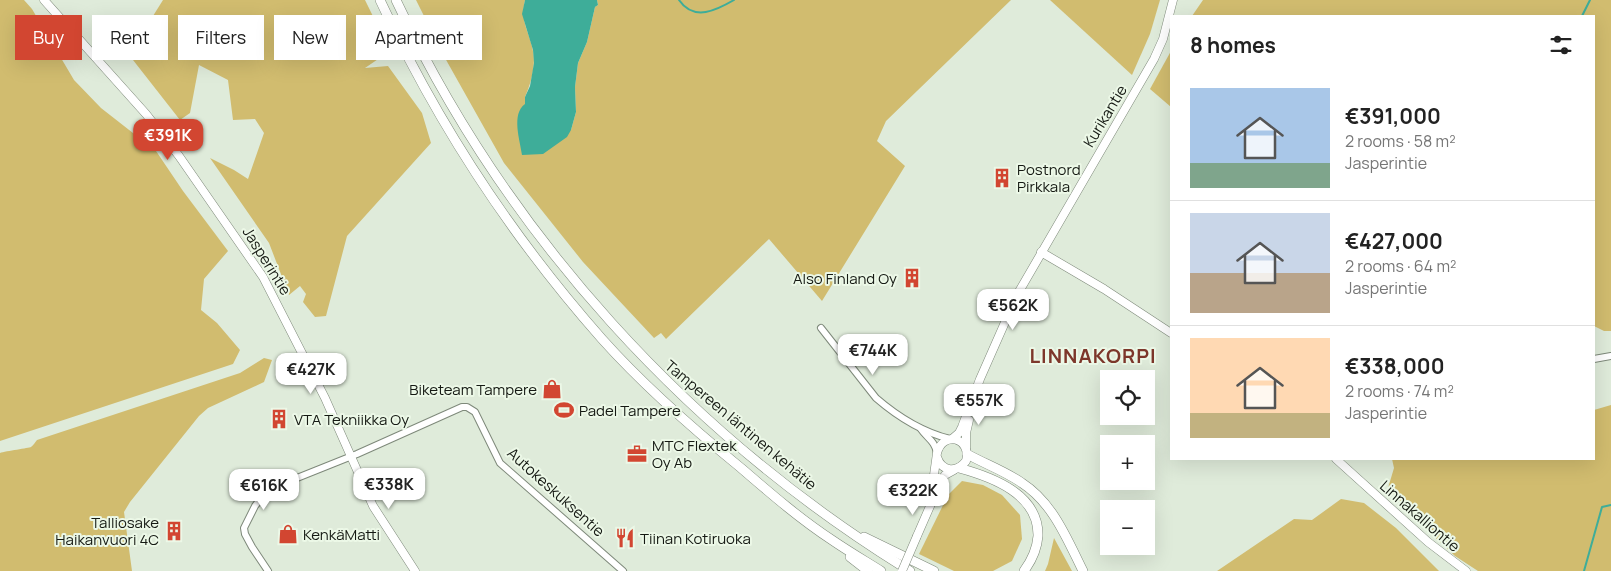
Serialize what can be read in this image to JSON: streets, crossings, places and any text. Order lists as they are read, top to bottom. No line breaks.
{"streets":{"highway":["Tampereen läntinen kehätie"],"main road":["Kurikantie","Jasperintie","Linnakalliontie"],"street":["Autokeskuksentie"]},"crossings":[["Jasperintie","Autokeskuksentie"]],"districts":["LINNAKORPI"],"places":{"building":["Postnord Pirkkala","Also Finland Oy","VTA Tekniikka Oy","Talliosake Haikanvuori 4C"],"shop":["Biketeam Tampere","KenkäMatti"],"sports":["Padel Tampere"],"office":["MTC Flextek Oy Ab"],"restaurant":["Tiinan Kotiruoka"]},"page":{"chip":["Buy","Rent","Filters","New","Apartment"],"heading":"8 homes","list":[{"name":"€391,000","note":"2 rooms · 58 m² · Jasperintie"},{"name":"€427,000","note":"2 rooms · 64 m² · Jasperintie"},{"name":"€338,000","note":"2 rooms · 74 m² · Jasperintie"}],"price":["€391K","€562K","€744K","€427K","€557K","€338K","€616K","€322K"],"map_buttons":["+","−"]}}
